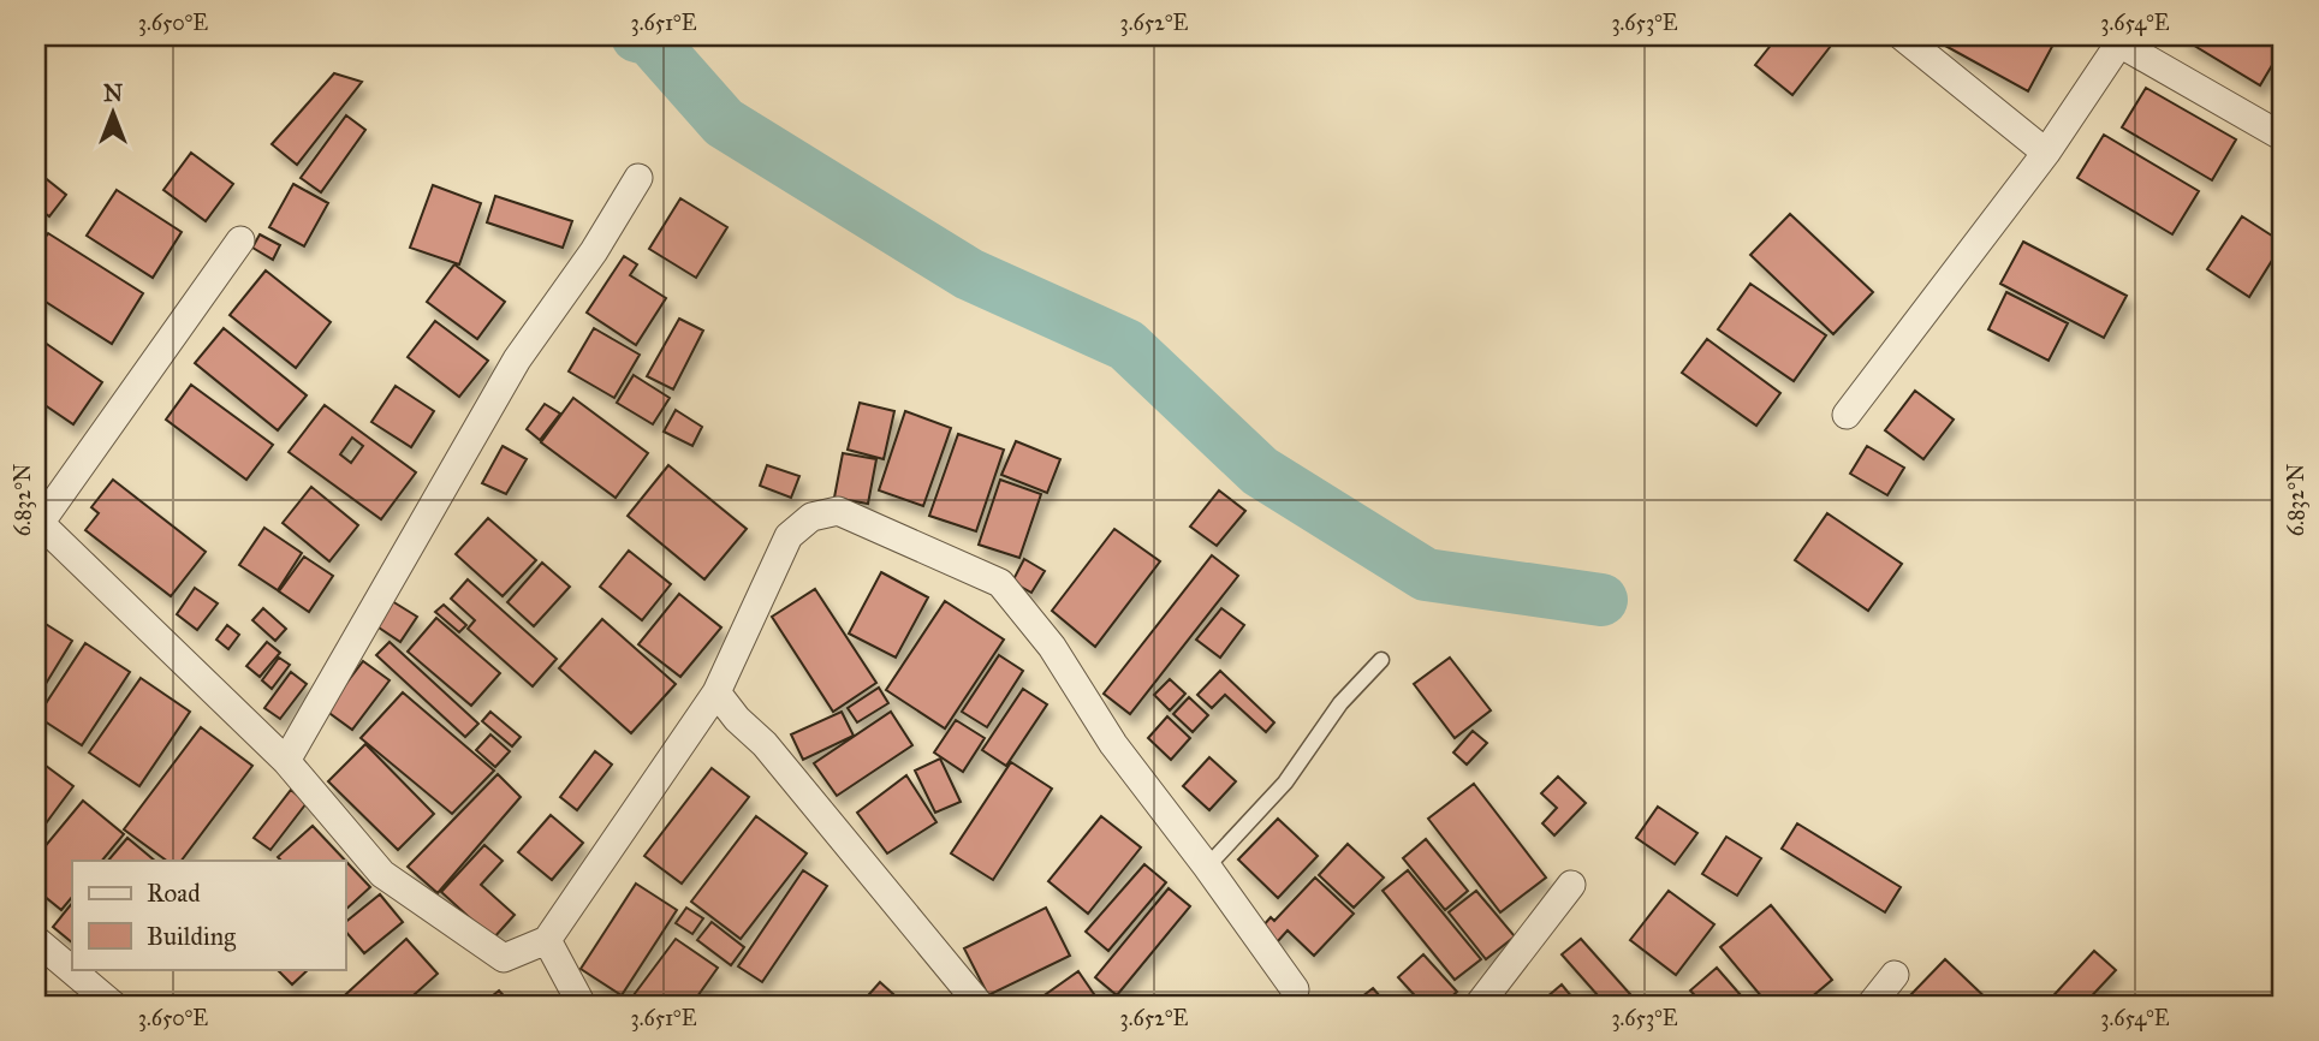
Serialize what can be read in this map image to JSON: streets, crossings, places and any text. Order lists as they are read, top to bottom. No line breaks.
{"legend":["Road","Building"],"north":"top","coordinates":["3.650°E","3.651°E","3.652°E","3.653°E","3.654°E","6.832°N"]}
